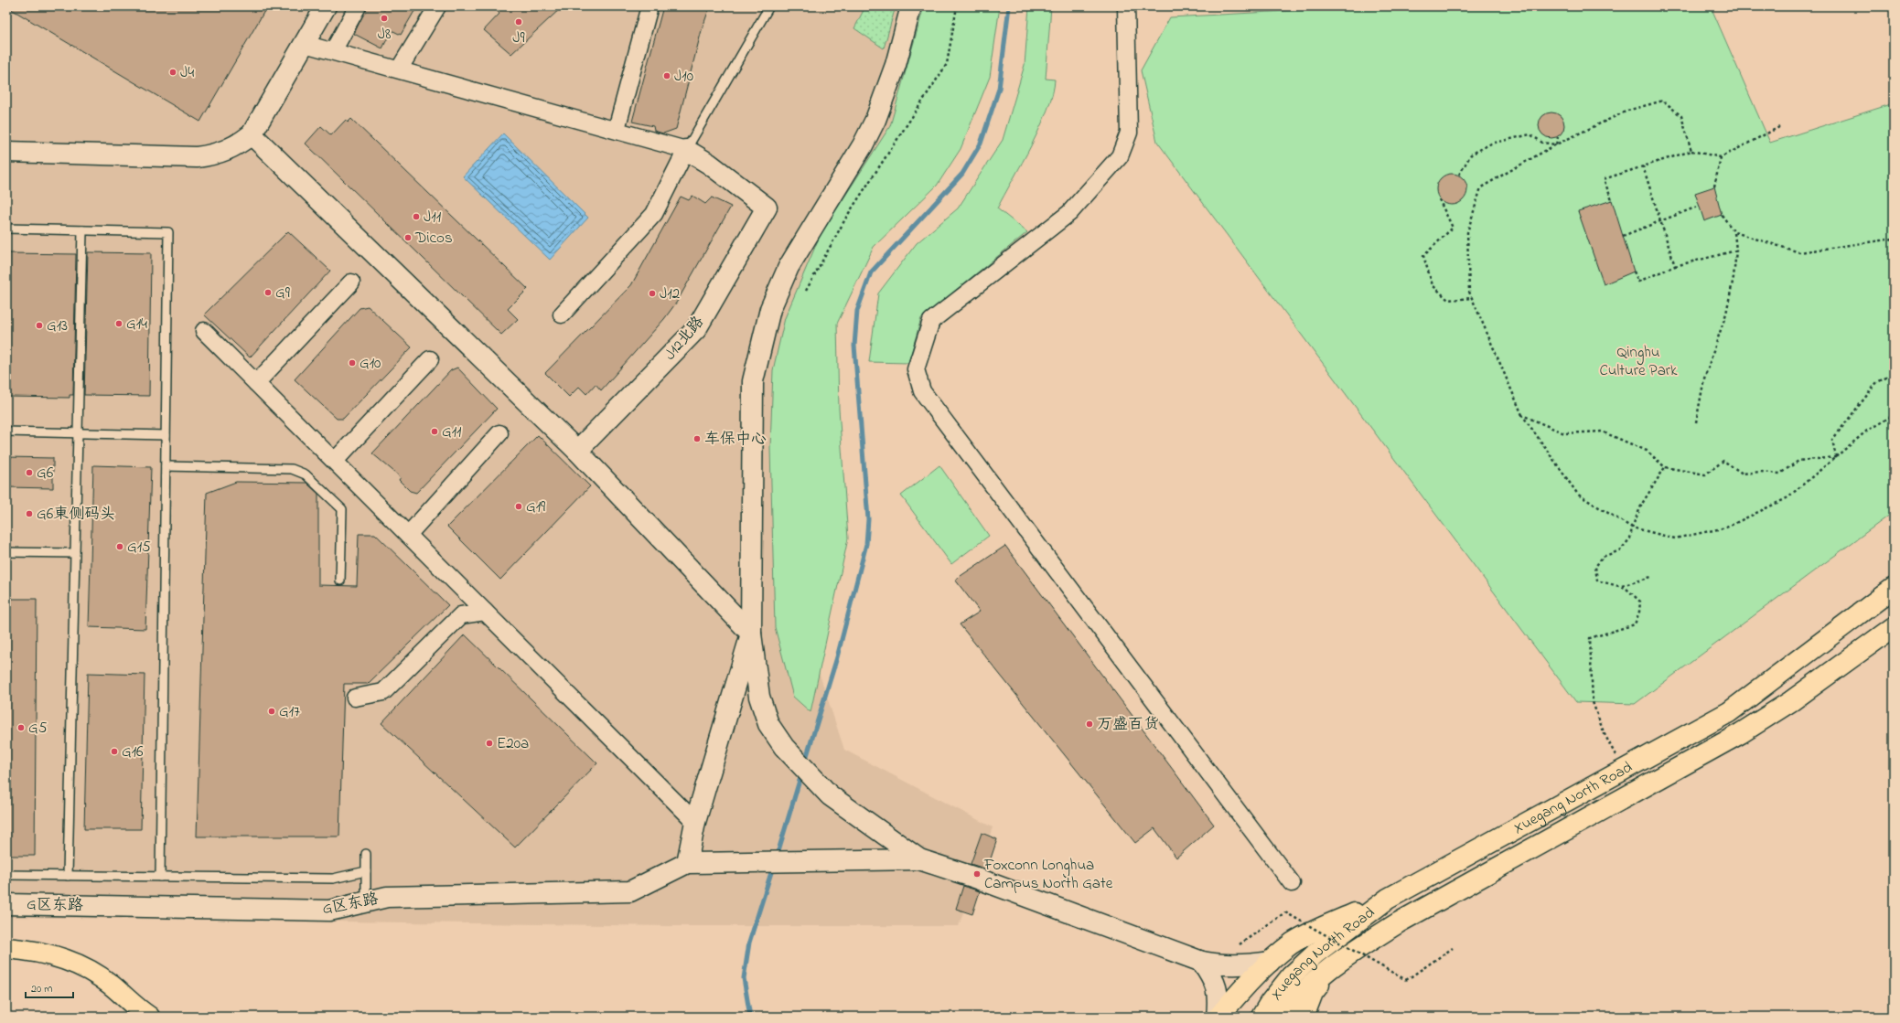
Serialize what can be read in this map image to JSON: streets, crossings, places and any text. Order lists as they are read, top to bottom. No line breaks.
{"streets":{"main road":["Xuegang North Road"],"street":["J12北路","G区东路"]},"parks":["Qinghu Culture Park"],"places":["J8","J9","J4","J10","J11","Dicos","G9","J12","G14","G13","G10","G11","车保中心","G6","G19","G6東侧码头","G15","G17","万盛百货","G5","E20a","G16","Foxconn Longhua Campus North Gate"],"scale_bar":"20 m"}
